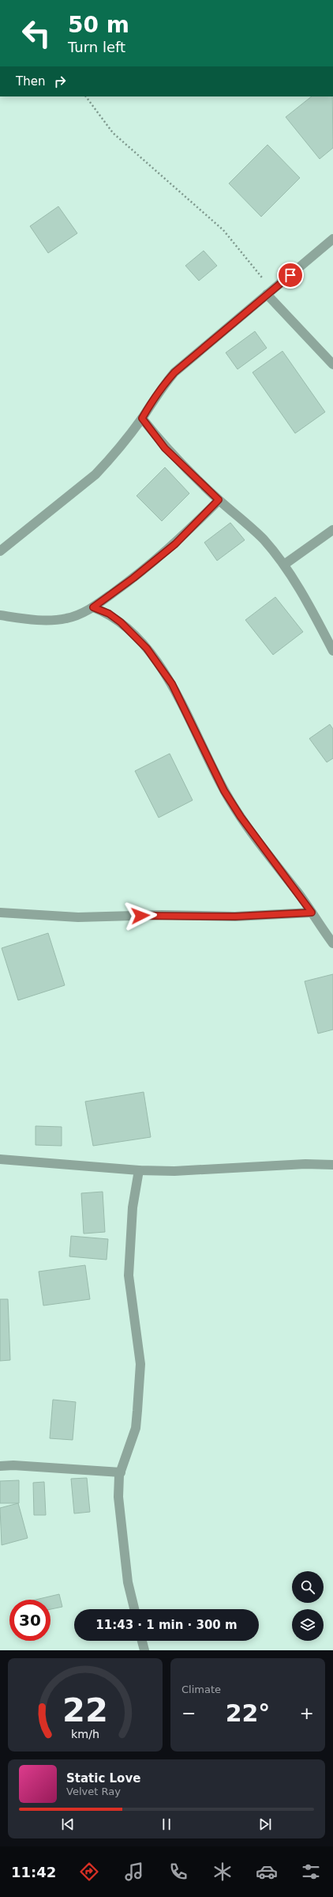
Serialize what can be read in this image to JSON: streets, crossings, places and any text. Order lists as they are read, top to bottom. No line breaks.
{"page":{"turn":["50 m","Turn left"],"then":"Then","limit":"30","trip":"11:43 · 1 min · 300 m","tile":"Climate","heat":["−","22°","+"],"song":["Static Love","Velvet Ray"],"tabs":"11:42","gauge":["22","km/h"]}}
